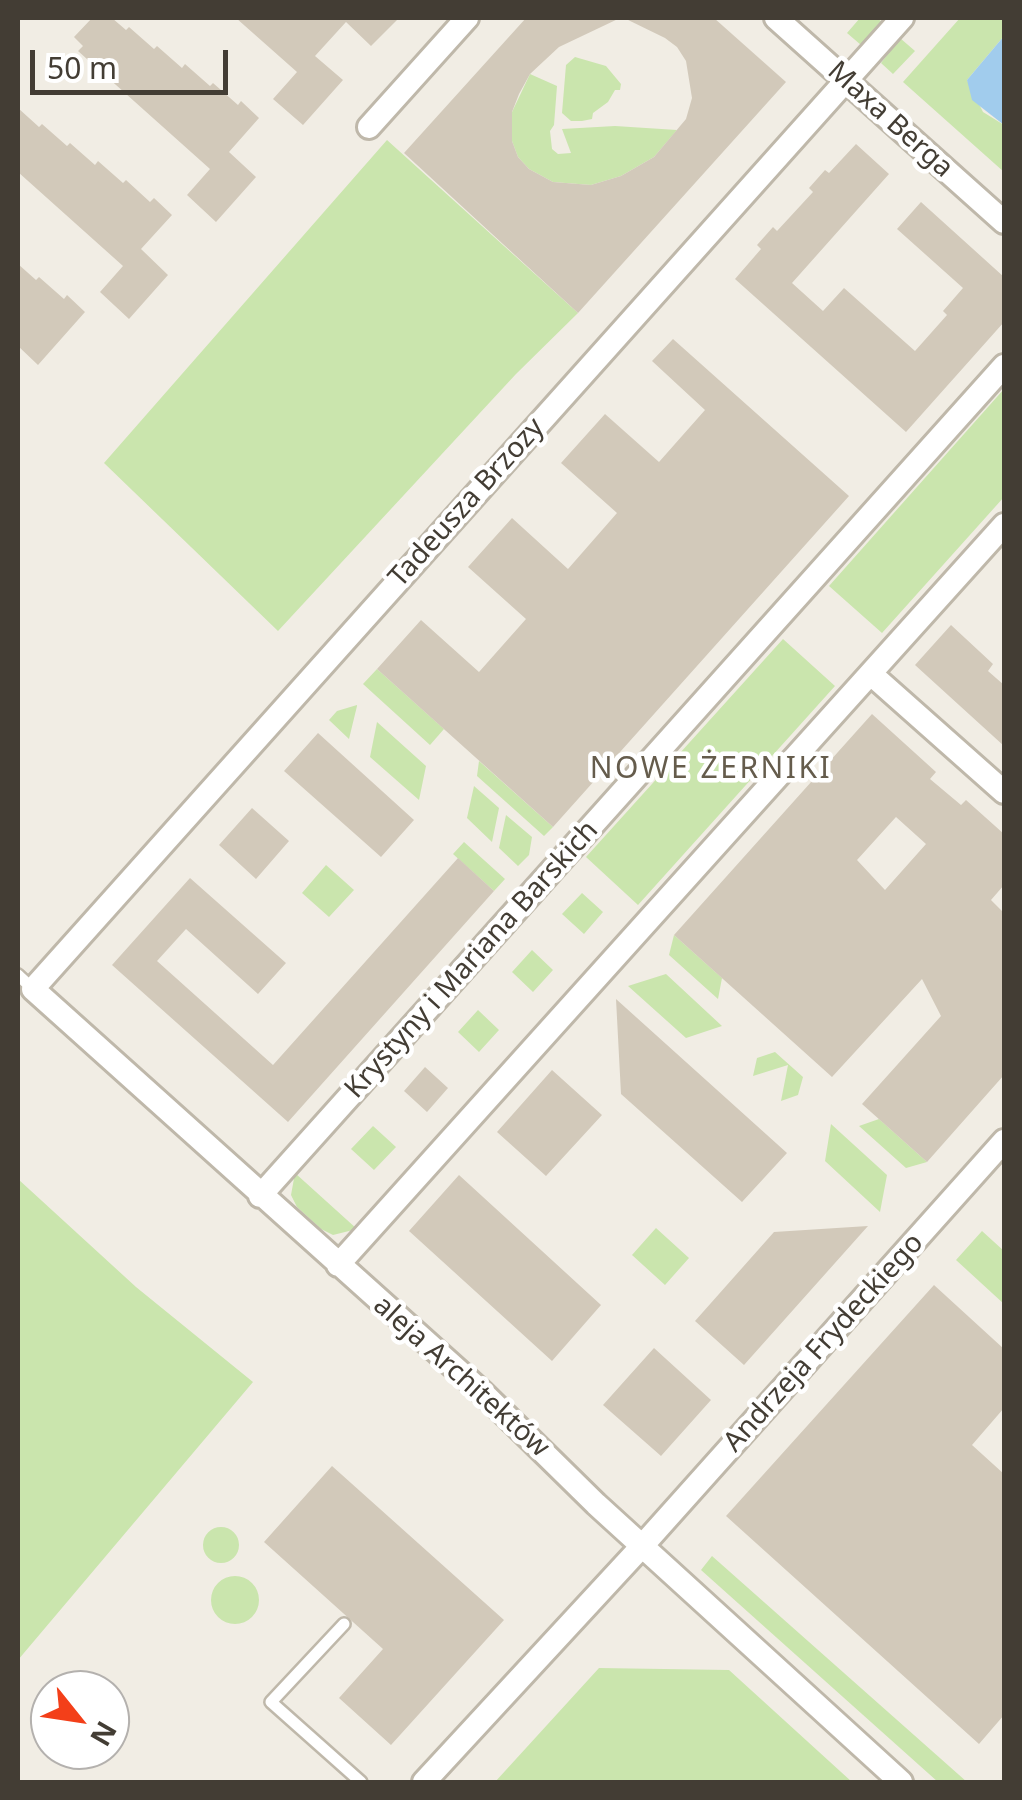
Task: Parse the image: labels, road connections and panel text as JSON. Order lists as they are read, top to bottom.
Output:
{
  "streets": {
    "street": [
      "Maxa Berga",
      "Tadeusza Brzozy",
      "Krystyny i Mariana Barskich",
      "Andrzeja Frydeckiego",
      "aleja Architektów"
    ]
  },
  "crossings": [
    ["Maxa Berga", "Tadeusza Brzozy"],
    ["Tadeusza Brzozy", "aleja Architektów"],
    ["Krystyny i Mariana Barskich", "aleja Architektów"],
    ["Andrzeja Frydeckiego", "aleja Architektów"]
  ],
  "districts": ["NOWE ŻERNIKI"],
  "scale_bar": "50 m",
  "north": "bottom right"
}
